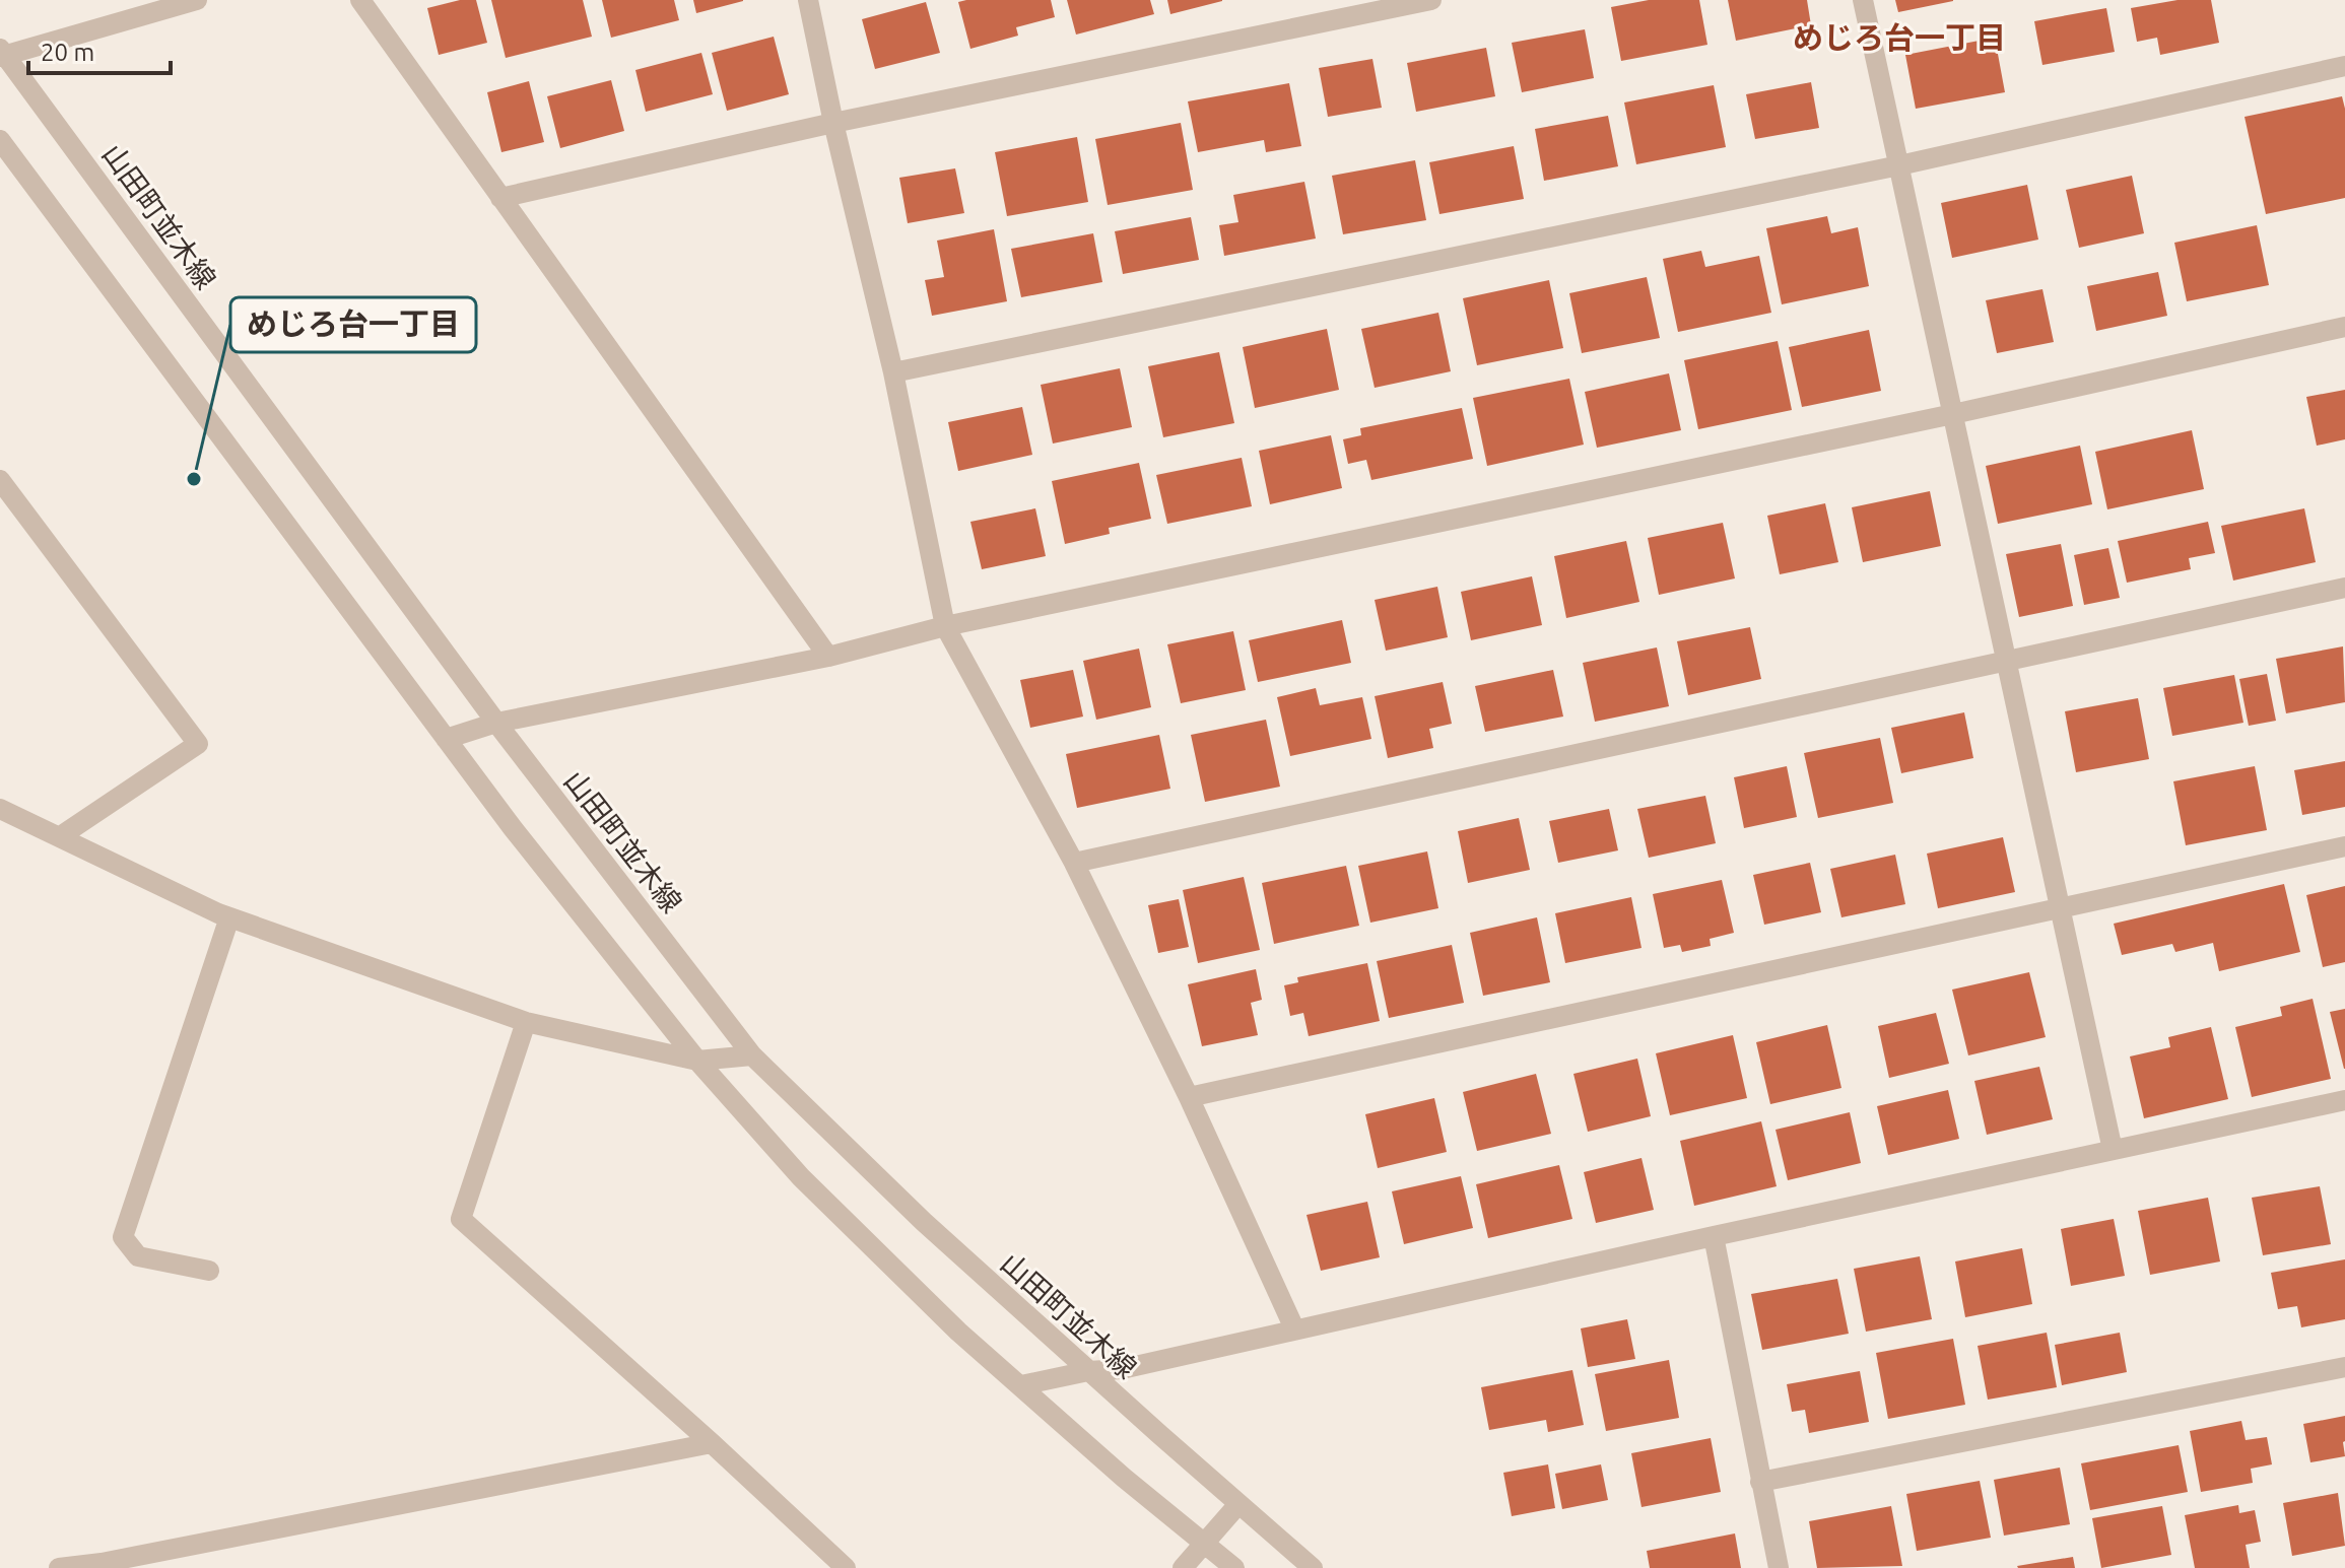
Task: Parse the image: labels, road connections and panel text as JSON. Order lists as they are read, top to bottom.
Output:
{
  "streets": {
    "street": ["山田町並木線"]
  },
  "districts": ["めじろ台一丁目"],
  "places": ["めじろ台一丁目"],
  "scale_bar": "20 m"
}
